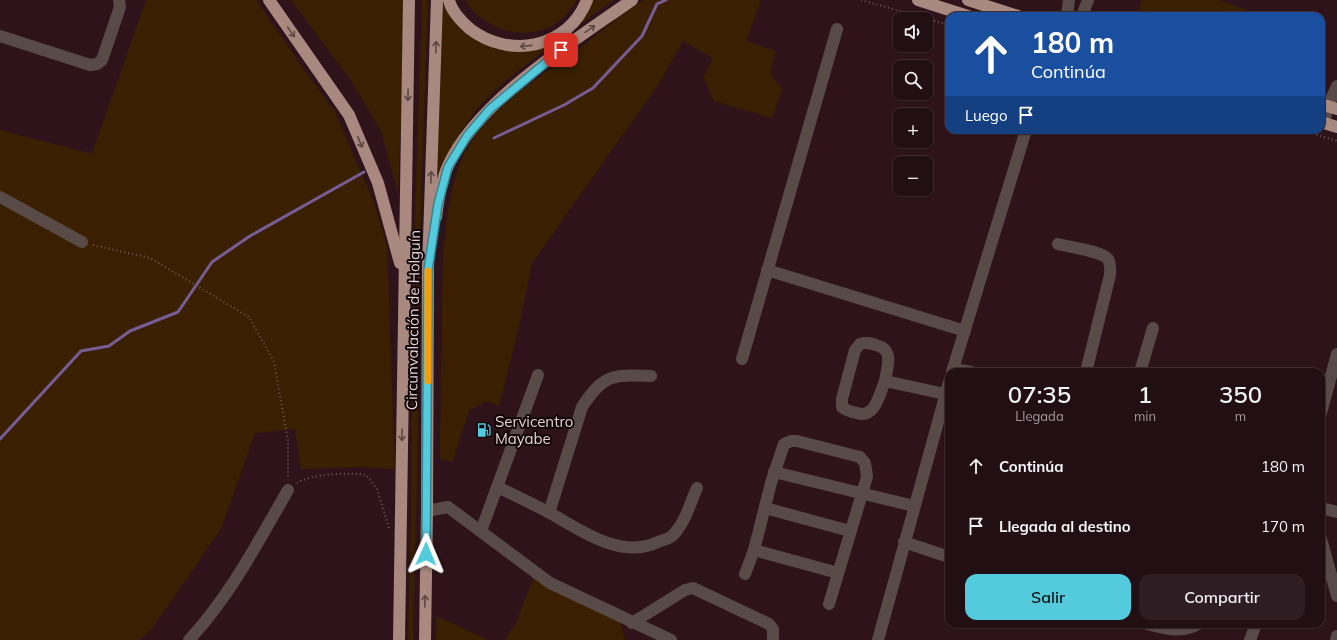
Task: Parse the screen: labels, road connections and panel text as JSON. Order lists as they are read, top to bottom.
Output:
{
  "streets": {
    "highway": ["Circunvalación de Holguín"]
  },
  "places": {
    "fuel station": ["Servicentro Mayabe"]
  },
  "page": {
    "map_buttons": ["+", "−"],
    "turn": ["180 m", "Continúa"],
    "then": "Luego",
    "eta": [
      "07:35",
      "Llegada",
      "1",
      "min",
      "350",
      "m"
    ],
    "list": [
      {
        "name": "Continúa",
        "value": "180 m"
      },
      {
        "name": "Llegada al destino",
        "value": "170 m"
      }
    ],
    "buttons": ["Salir", "Compartir"]
  }
}
